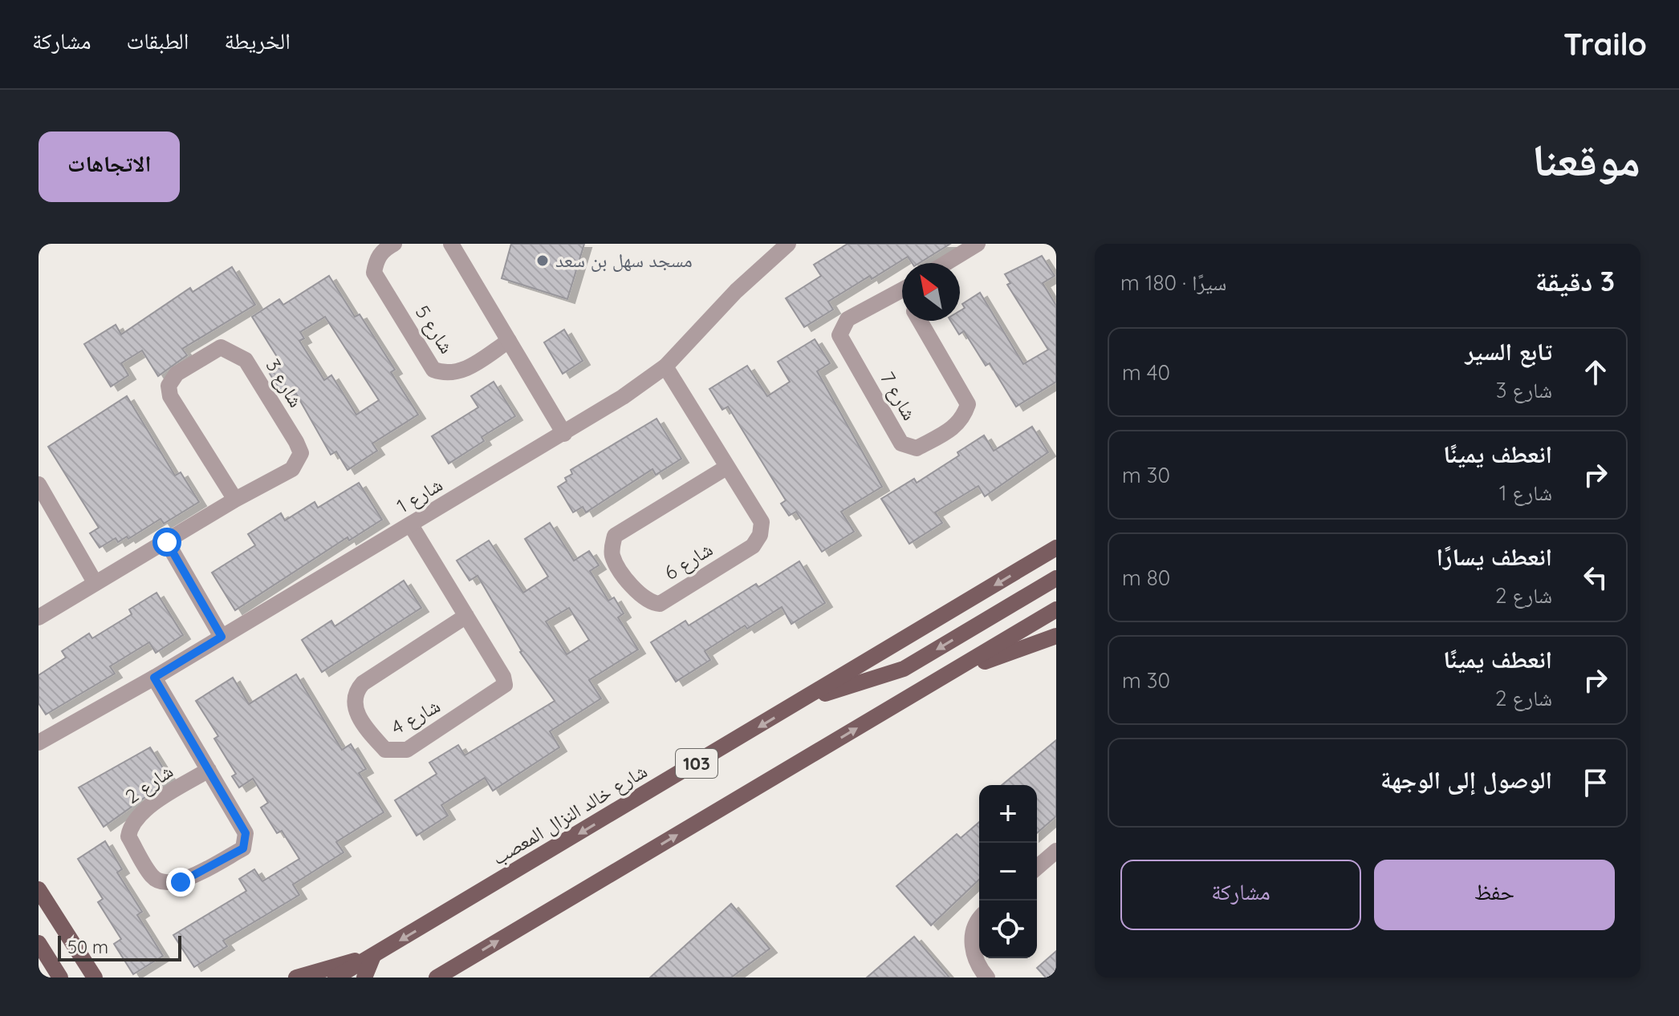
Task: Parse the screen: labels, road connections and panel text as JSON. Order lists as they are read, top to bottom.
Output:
{
  "streets": {
    "main road": ["103", "شارع خالد النزال المعصب"],
    "street": [
      "شارع 5",
      "شارع 3",
      "شارع 7",
      "شارع 1",
      "شارع 6",
      "شارع 4",
      "شارع 2"
    ]
  },
  "crossings": [
    ["شارع 1", "شارع 6"],
    ["شارع 1", "شارع 4"],
    ["شارع 1", "شارع 2"]
  ],
  "places": ["مسجد سهل بن سعد"],
  "scale_bar": "50 m",
  "north": "top left",
  "page": {
    "header": "Trailo",
    "nav": ["الخريطة", "الطبقات", "مشاركة"],
    "title": "موقعنا",
    "buttons": [
      "الاتجاهات",
      ["حفظ", "مشاركة"]
    ],
    "heading": ["3 دقيقة", "سيرًا · 180 m"],
    "list": [
      ["تابع السير", "شارع 3", "40 m"],
      ["انعطف يمينًا", "شارع 1", "30 m"],
      ["انعطف يسارًا", "شارع 2", "80 m"],
      ["انعطف يمينًا", "شارع 2", "30 m"],
      "الوصول إلى الوجهة"
    ],
    "map_buttons": ["+", "−"],
    "scale": "50 m"
  }
}
